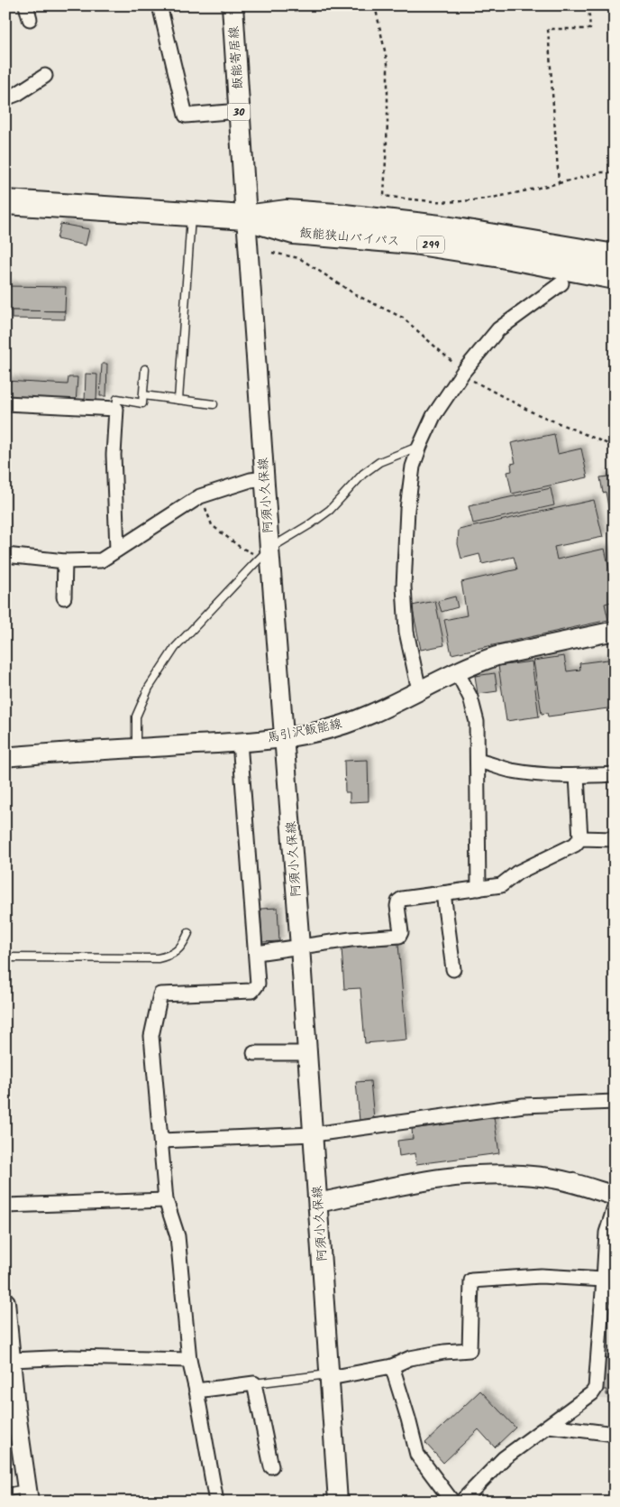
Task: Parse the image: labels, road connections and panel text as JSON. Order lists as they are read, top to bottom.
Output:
{
  "streets": {
    "highway": ["飯能狭山バイパス", "299"],
    "main road": ["飯能寄居線", "30"],
    "street": ["阿須小久保線", "馬引沢飯能線"]
  },
  "crossings": [
    ["飯能寄居線", "飯能狭山バイパス"],
    ["飯能寄居線", "阿須小久保線"],
    ["飯能狭山バイパス", "阿須小久保線"],
    ["阿須小久保線", "馬引沢飯能線"]
  ]
}
